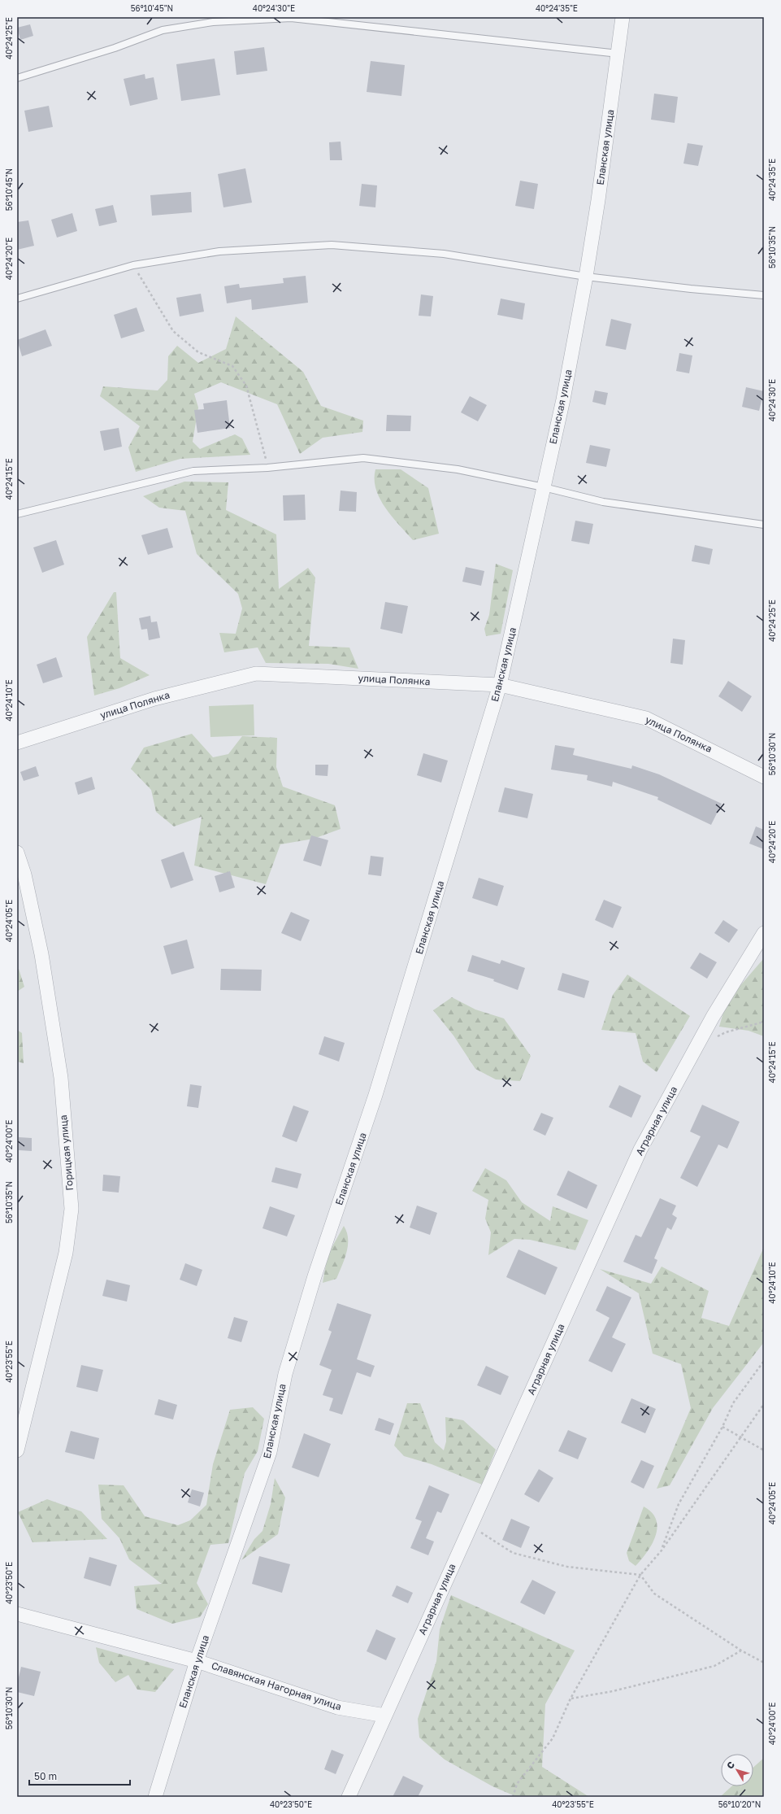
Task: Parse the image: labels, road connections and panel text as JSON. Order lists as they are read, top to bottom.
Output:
{
  "streets": {
    "street": [
      "Еланская улица",
      "улица Полянка",
      "Аграрная улица",
      "Горицкая улица",
      "Славянская Нагорная улица"
    ]
  },
  "crossings": [
    ["Еланская улица", "улица Полянка"],
    ["Еланская улица", "Славянская Нагорная улица"],
    ["Аграрная улица", "Славянская Нагорная улица"]
  ],
  "scale_bar": "50 m",
  "north": "top left",
  "coordinates": [
    "56°10'45\"N",
    "40°24'30\"E",
    "40°24'35\"E",
    "40°24'25\"E",
    "56°10'35\"N",
    "40°24'20\"E",
    "40°24'15\"E",
    "40°24'10\"E",
    "56°10'30\"N",
    "40°24'05\"E",
    "40°24'00\"E",
    "40°23'55\"E",
    "40°23'50\"E",
    "56°10'20\"N"
  ]
}
